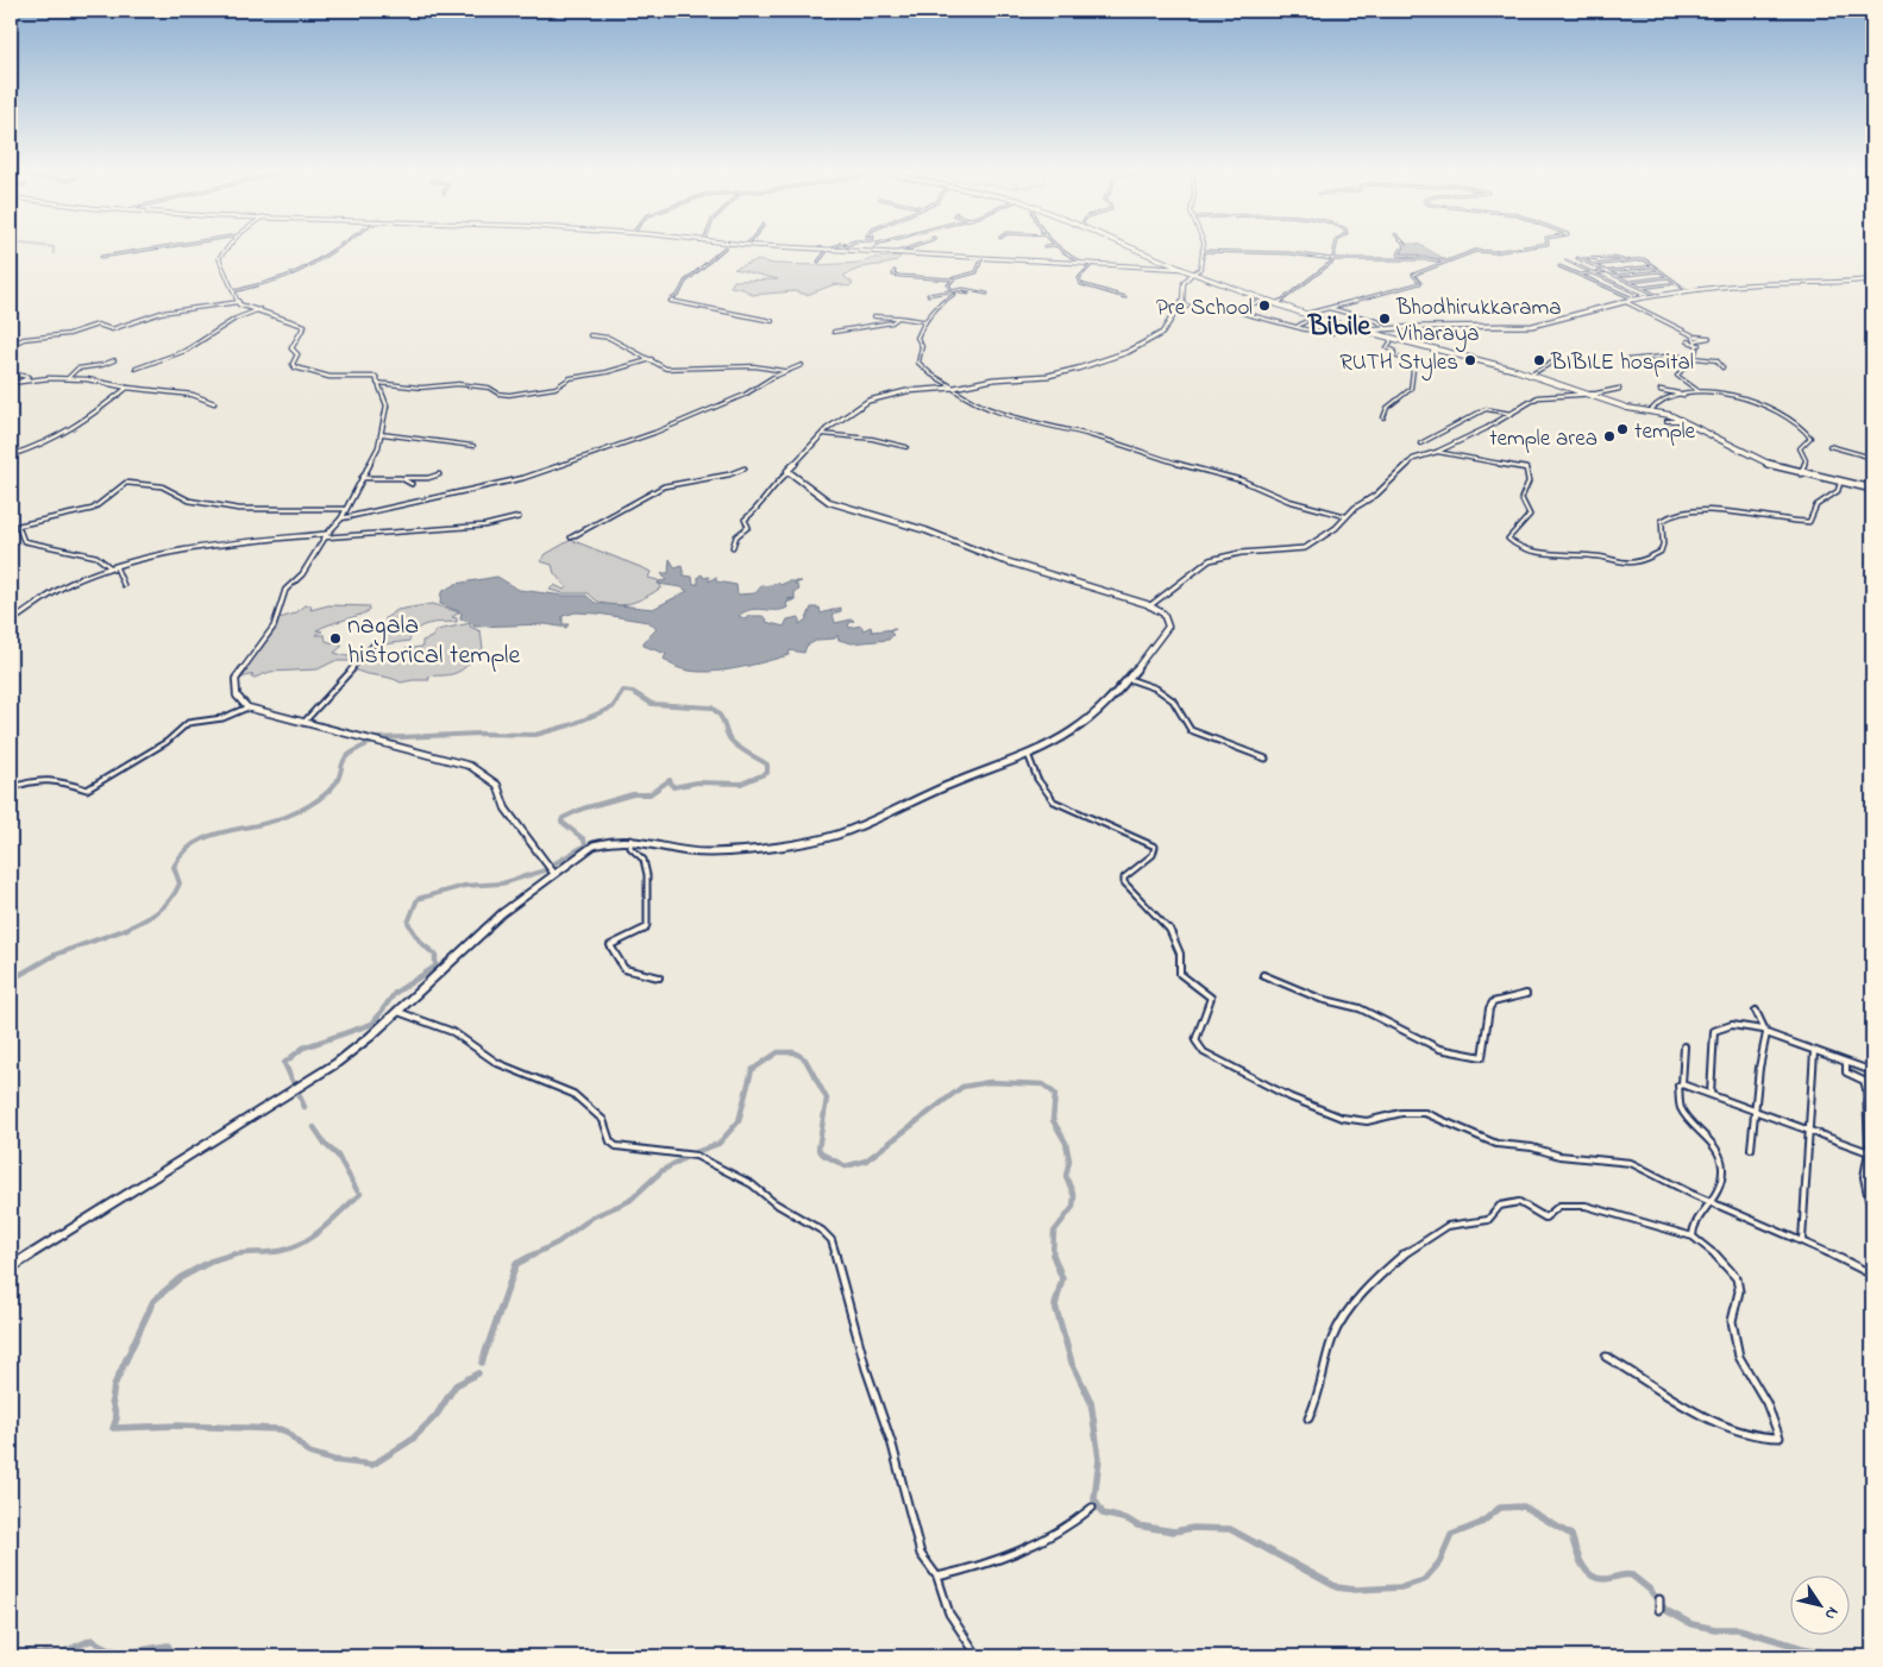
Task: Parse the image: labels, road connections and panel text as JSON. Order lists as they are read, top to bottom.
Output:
{
  "districts": ["Bibile"],
  "places": [
    "Pre School",
    "Bhodhirukkarama Viharaya",
    "RUTH Styles",
    "BIBILE hospital",
    "temple",
    "temple area",
    "nagala historical temple"
  ],
  "north": "bottom right"
}
